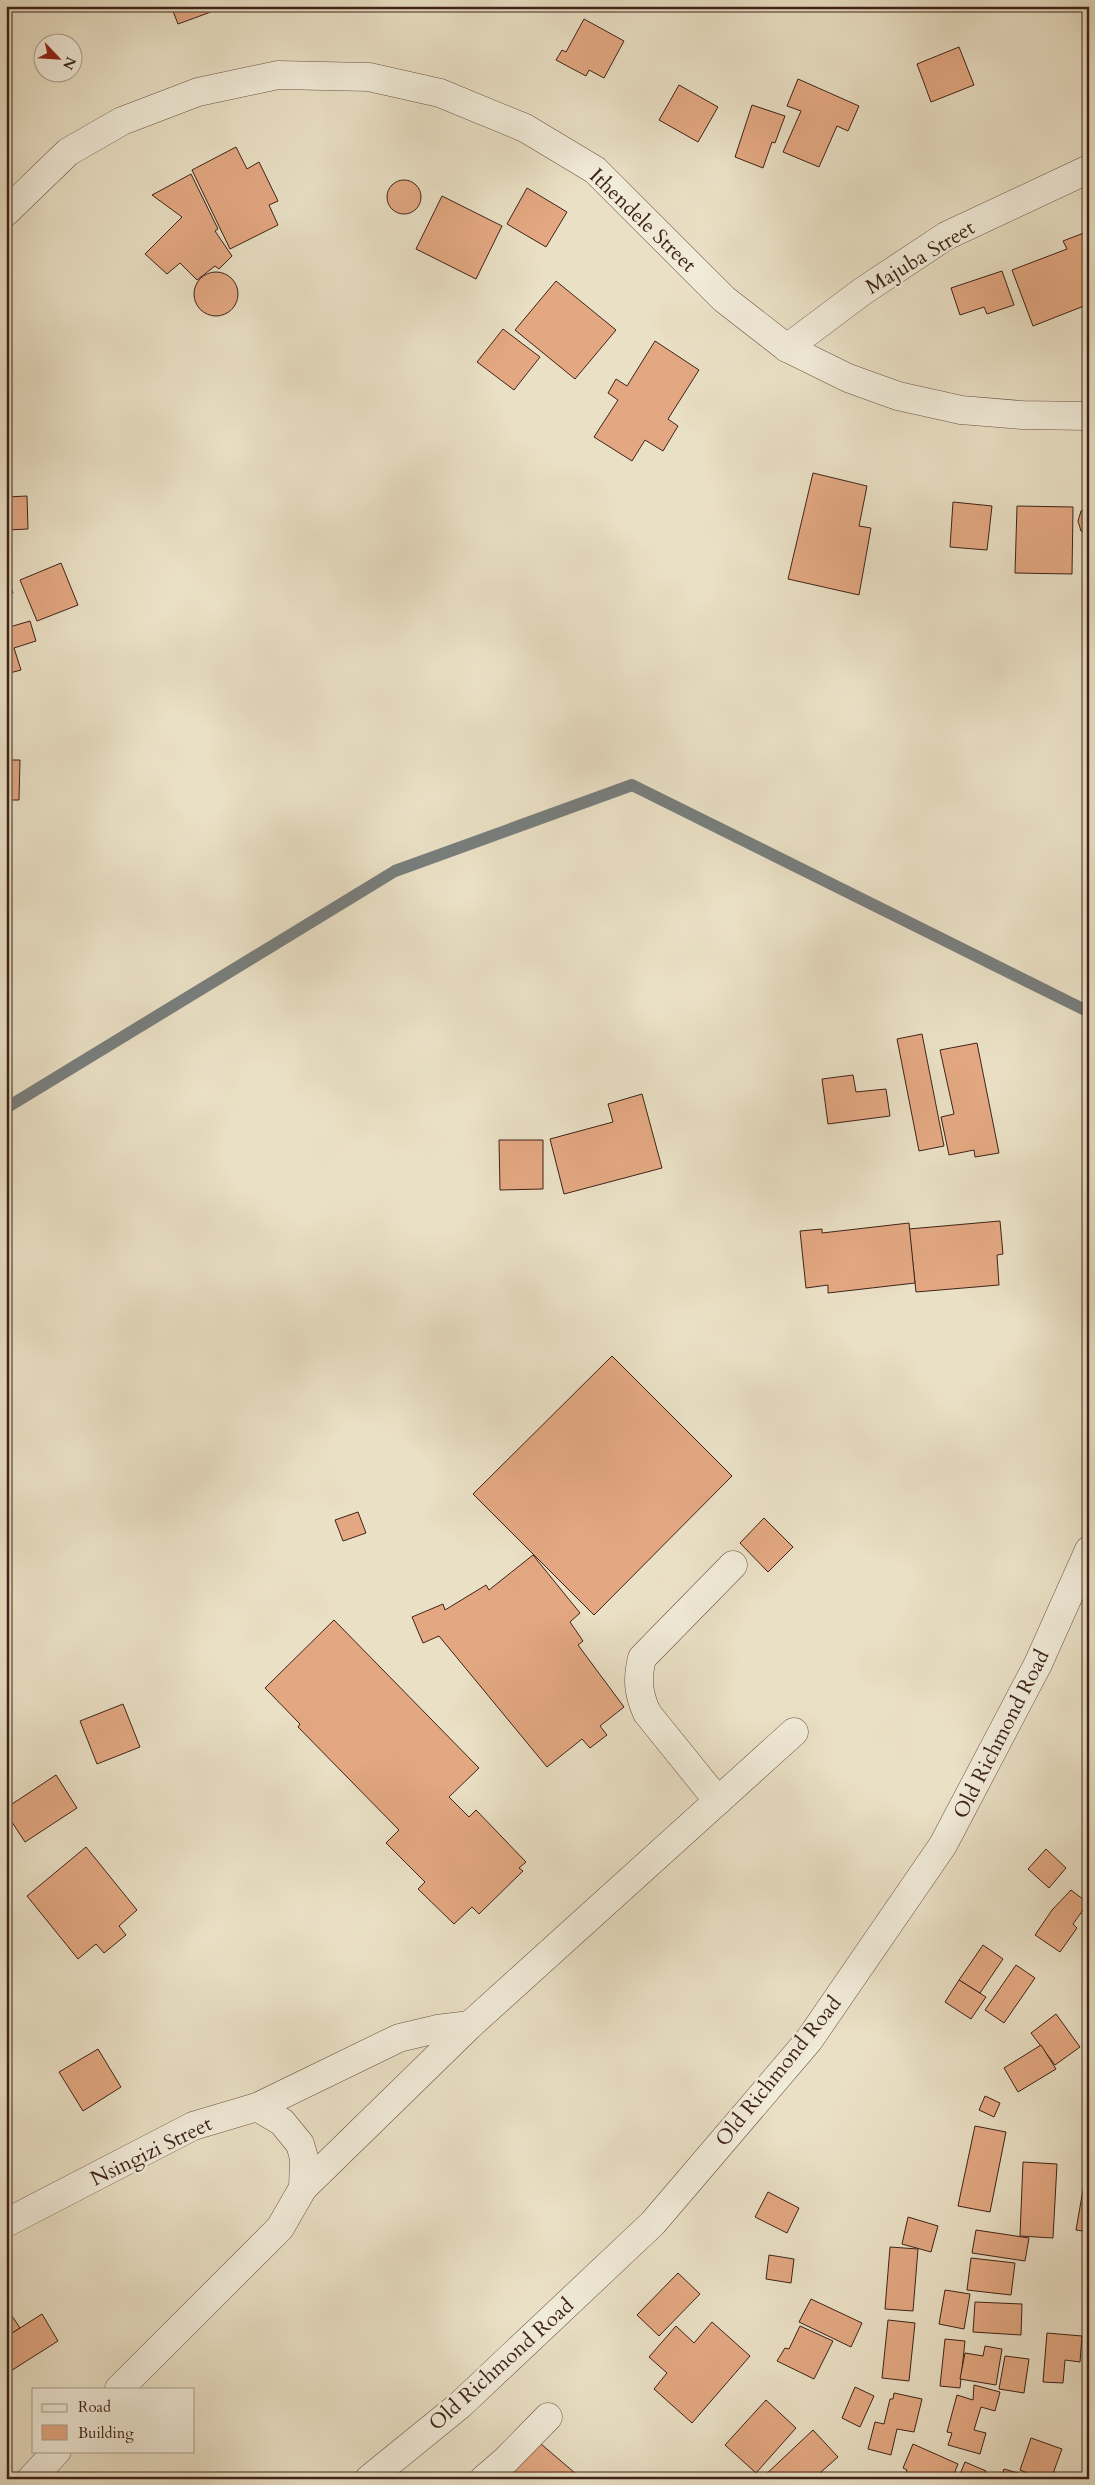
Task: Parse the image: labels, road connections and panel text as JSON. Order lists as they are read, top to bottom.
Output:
{
  "streets": {
    "street": [
      "Ithendele Street",
      "Majuba Street",
      "Old Richmond Road",
      "Nsingizi Street"
    ]
  },
  "crossings": [
    ["Ithendele Street", "Majuba Street"]
  ],
  "legend": ["Road", "Building"],
  "north": "bottom right"
}
